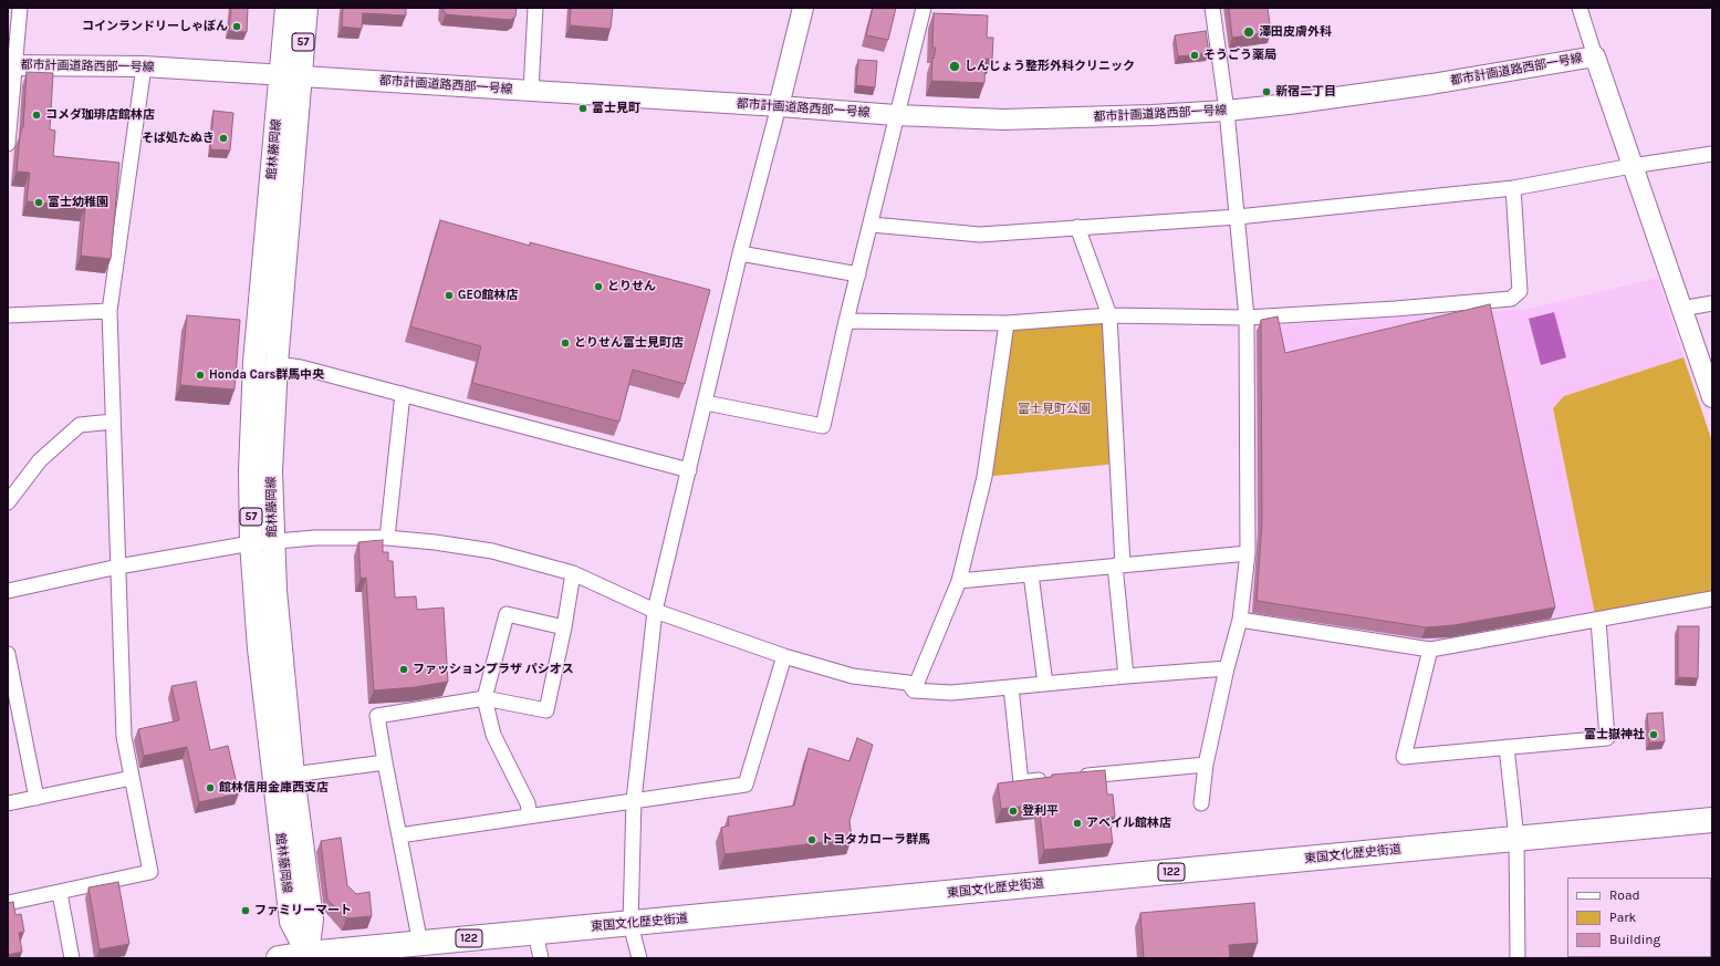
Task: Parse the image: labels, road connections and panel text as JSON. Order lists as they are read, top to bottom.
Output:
{
  "streets": {
    "highway": ["東国文化歴史街道", "122"],
    "main road": ["57", "館林藤岡線"],
    "street": ["都市計画道路西部一号線"]
  },
  "crossings": [
    ["都市計画道路西部一号線", "館林藤岡線"],
    ["館林藤岡線", "東国文化歴史街道"]
  ],
  "parks": ["富士見町公園"],
  "places": [
    "コインランドリーしゃぼん",
    "澤田皮膚外科",
    "そうごう薬局",
    "しんじょう整形外科クリニック",
    "新宿二丁目",
    "富士見町",
    "コメダ珈琲店館林店",
    "そば処たぬき",
    "富士幼稚園",
    "とりせん",
    "GEO館林店",
    "とりせん富士見町店",
    "Honda Cars群馬中央",
    "ファッションプラザ パシオス",
    "富士嶽神社",
    "館林信用金庫西支店",
    "登利平",
    "アベイル館林店",
    "トヨタカローラ群馬",
    "ファミリーマート"
  ],
  "legend": ["Road", "Park", "Building"]
}
